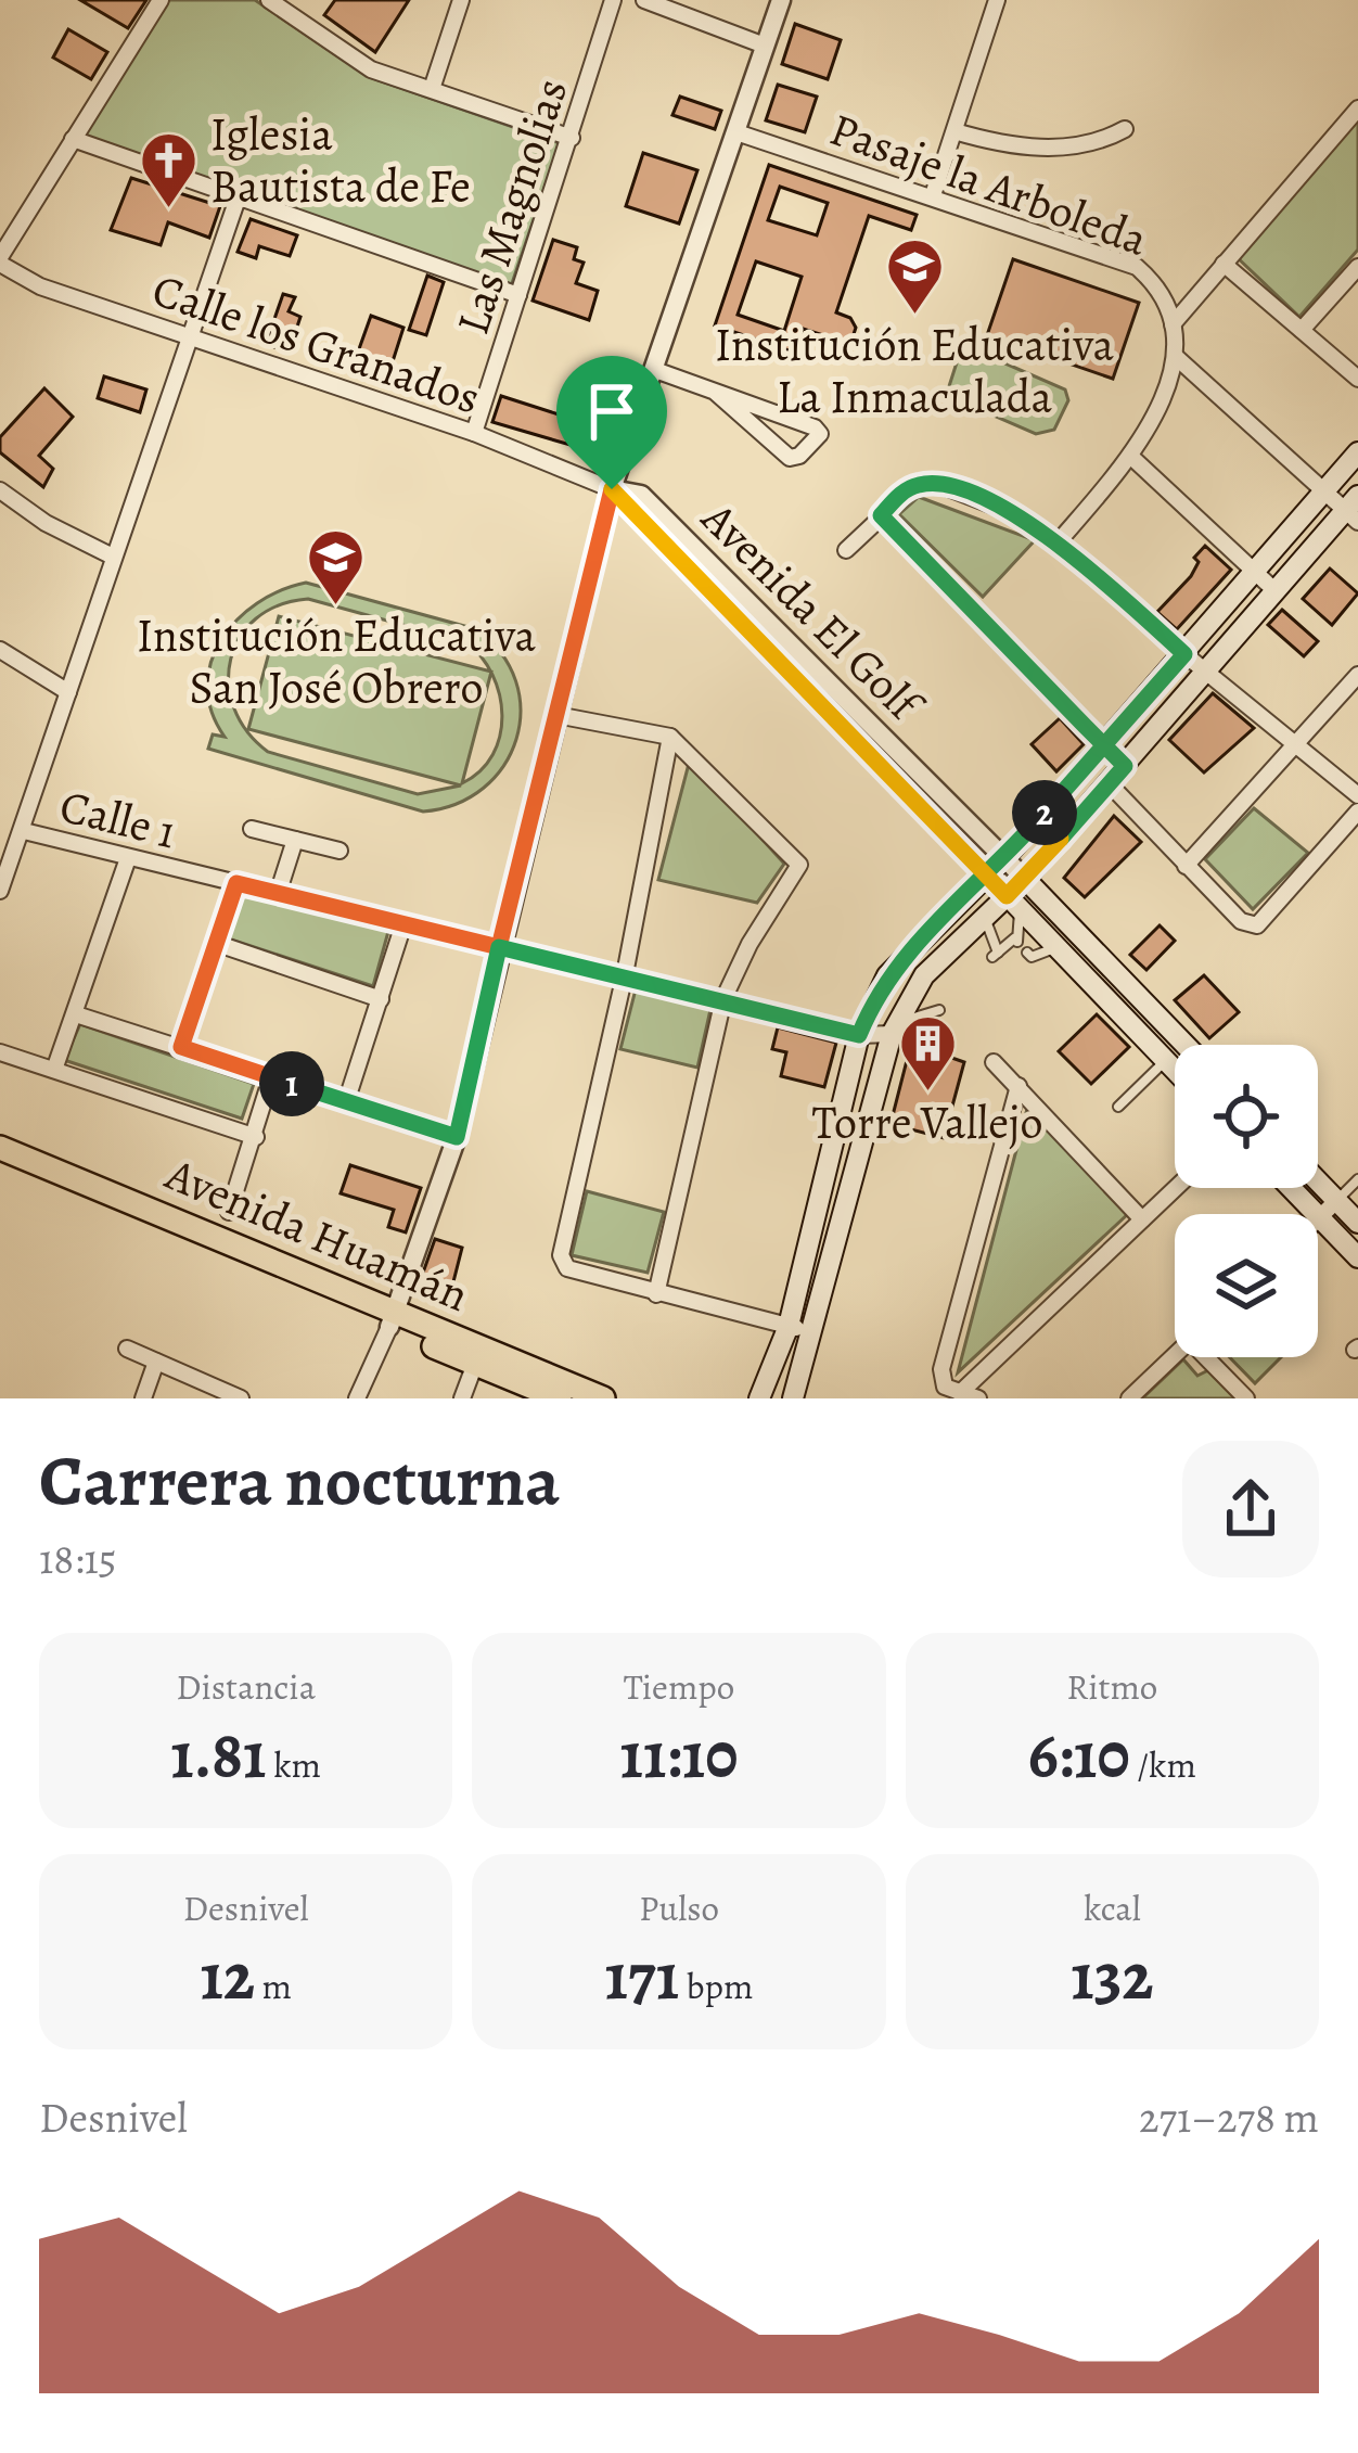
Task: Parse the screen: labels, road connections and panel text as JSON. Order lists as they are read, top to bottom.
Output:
{
  "streets": {
    "main road": ["Avenida El Golf", "Avenida Huamán"],
    "street": [
      "Pasaje la Arboleda",
      "Las Magnolias",
      "Calle los Granados",
      "Calle 1"
    ]
  },
  "crossings": [
    ["Las Magnolias", "Calle los Granados"],
    ["Calle los Granados", "Avenida El Golf"]
  ],
  "places": {
    "church": ["Iglesia Bautista de Fe"],
    "school or university": ["Institución Educativa La Inmaculada", "Institución Educativa San José Obrero"],
    "building": ["Torre Vallejo"]
  },
  "page": {
    "pins": ["2", "1"],
    "heading": ["Carrera nocturna", "18:15"],
    "stats": [
      ["Distancia", "1.81 km"],
      ["Tiempo", "11:10"],
      ["Ritmo", "6:10 /km"],
      ["Desnivel", "12 m"],
      ["Pulso", "171 bpm"],
      ["kcal", "132"]
    ],
    "chart": ["Desnivel", "271–278 m"]
  }
}
